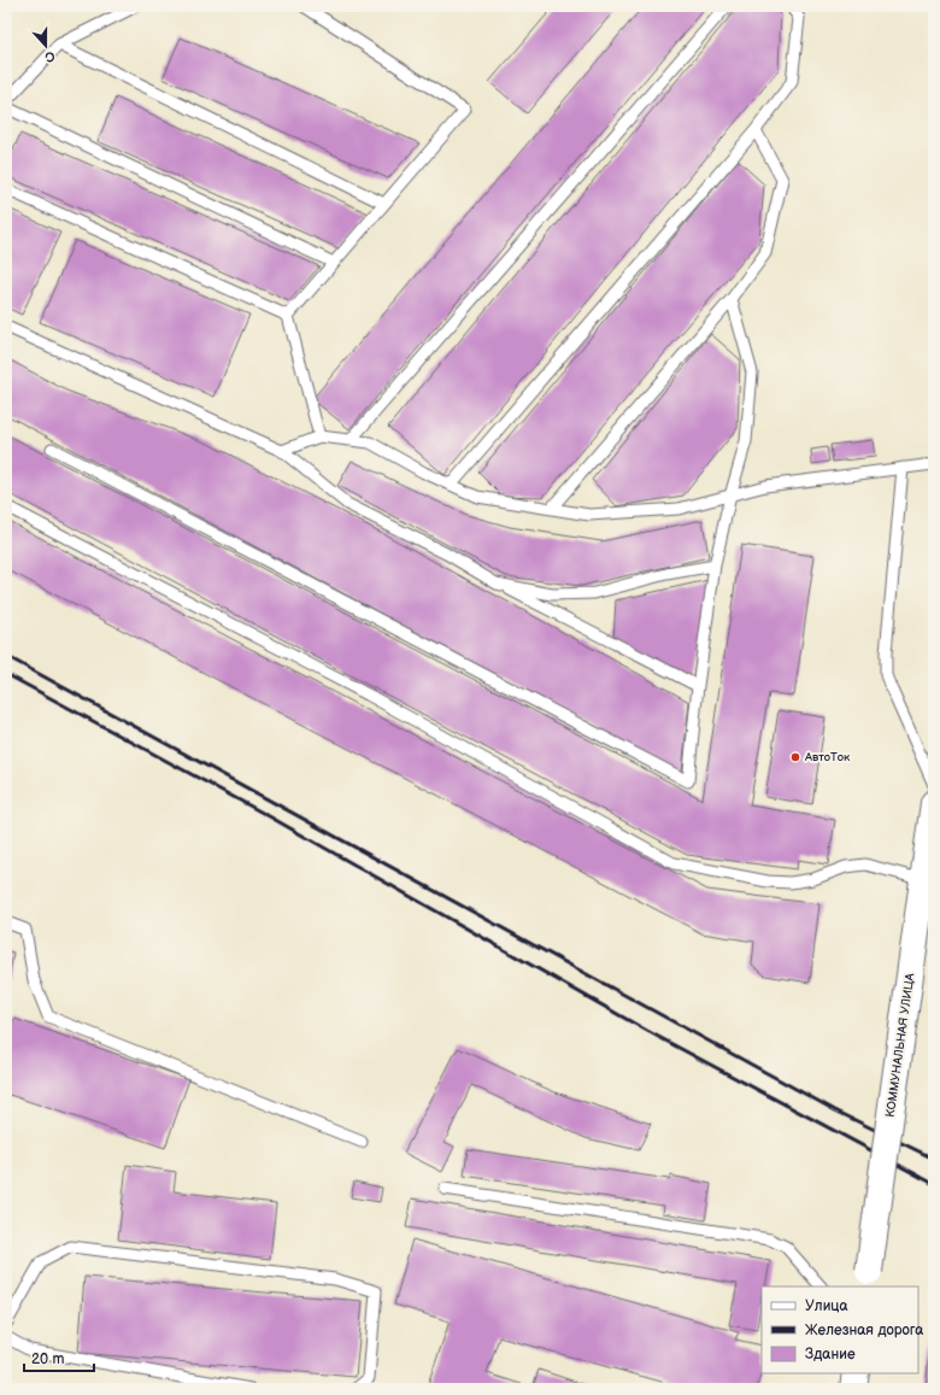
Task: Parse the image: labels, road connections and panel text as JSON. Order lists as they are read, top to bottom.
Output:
{
  "streets": {
    "street": ["КОММУНАЛЬНАЯ УЛИЦА"]
  },
  "places": ["АвтоТок"],
  "legend": ["Улица", "Железная дорога", "Здание"],
  "scale_bar": "20 m",
  "north": "bottom"
}
